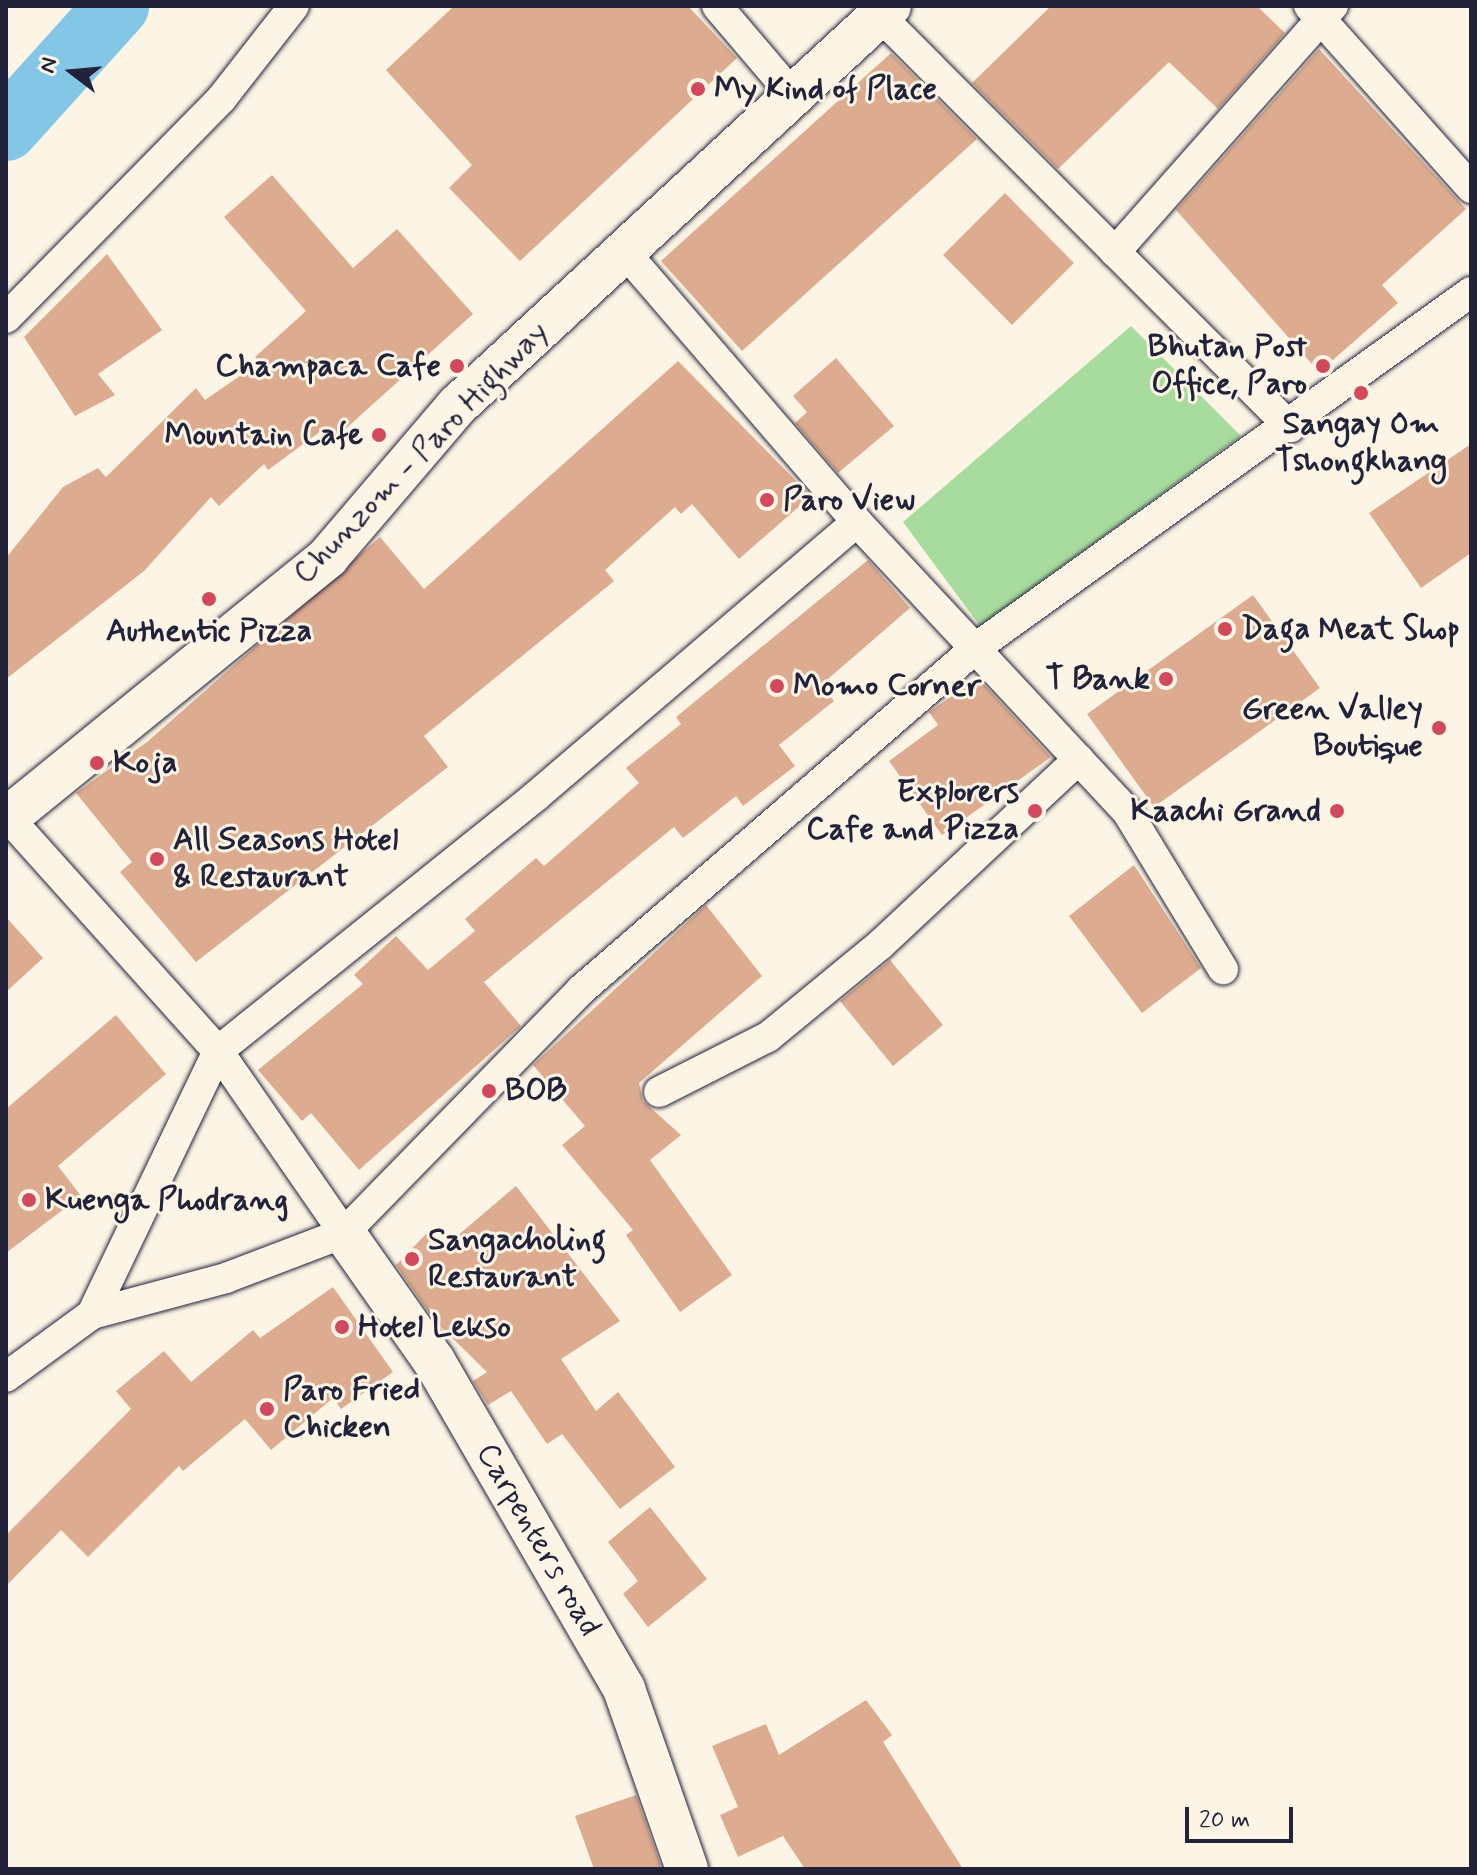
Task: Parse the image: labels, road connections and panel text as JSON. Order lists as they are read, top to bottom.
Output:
{
  "streets": {
    "street": ["Chunzom - Paro Highway", "Carpenters road"]
  },
  "places": [
    "My Kind of Place",
    "Champaca Cafe",
    "Bhutan Post Office, Paro",
    "Sangay Om Tshongkhang",
    "Mountain Cafe",
    "Paro View",
    "Authentic Pizza",
    "Daga Meat Shop",
    "T Bank",
    "Momo Corner",
    "Green Valley Boutique",
    "Koja",
    "Explorers Cafe and Pizza",
    "Kaachi Grand",
    "All Seasons Hotel & Restaurant",
    "BOB",
    "Kuenga Phodrang",
    "Sangacholing Restaurant",
    "Hotel Lekso",
    "Paro Fried Chicken"
  ],
  "scale_bar": "20 m",
  "north": "left"
}
